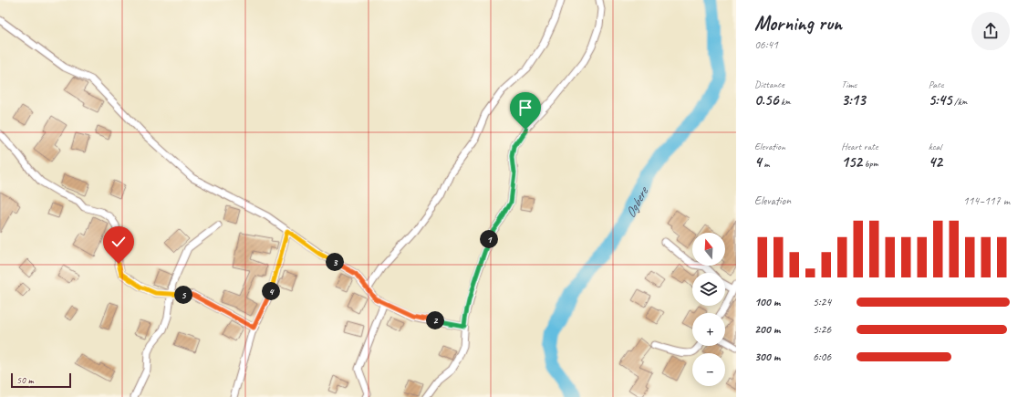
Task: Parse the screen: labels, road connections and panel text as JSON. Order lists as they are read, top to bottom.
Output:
{
  "water": ["Ogbere"],
  "scale_bar": "50 m",
  "north": "top",
  "page": {
    "heading": ["Morning run", "06:41"],
    "stats": [
      ["Distance", "0.56 km"],
      ["Time", "3:13"],
      ["Pace", "5:45 /km"],
      ["Elevation", "4 m"],
      ["Heart rate", "152 bpm"],
      ["kcal", "42"]
    ],
    "chart": ["Elevation", "114–117 m"],
    "pins": [
      "1",
      "3",
      "4",
      "5",
      "2"
    ],
    "map_buttons": ["+", "−"],
    "list": [
      {
        "name": "100 m",
        "note": "5:24"
      },
      {
        "name": "200 m",
        "note": "5:26"
      },
      {
        "name": "300 m",
        "note": "6:06"
      }
    ],
    "scale": "50 m"
  }
}
